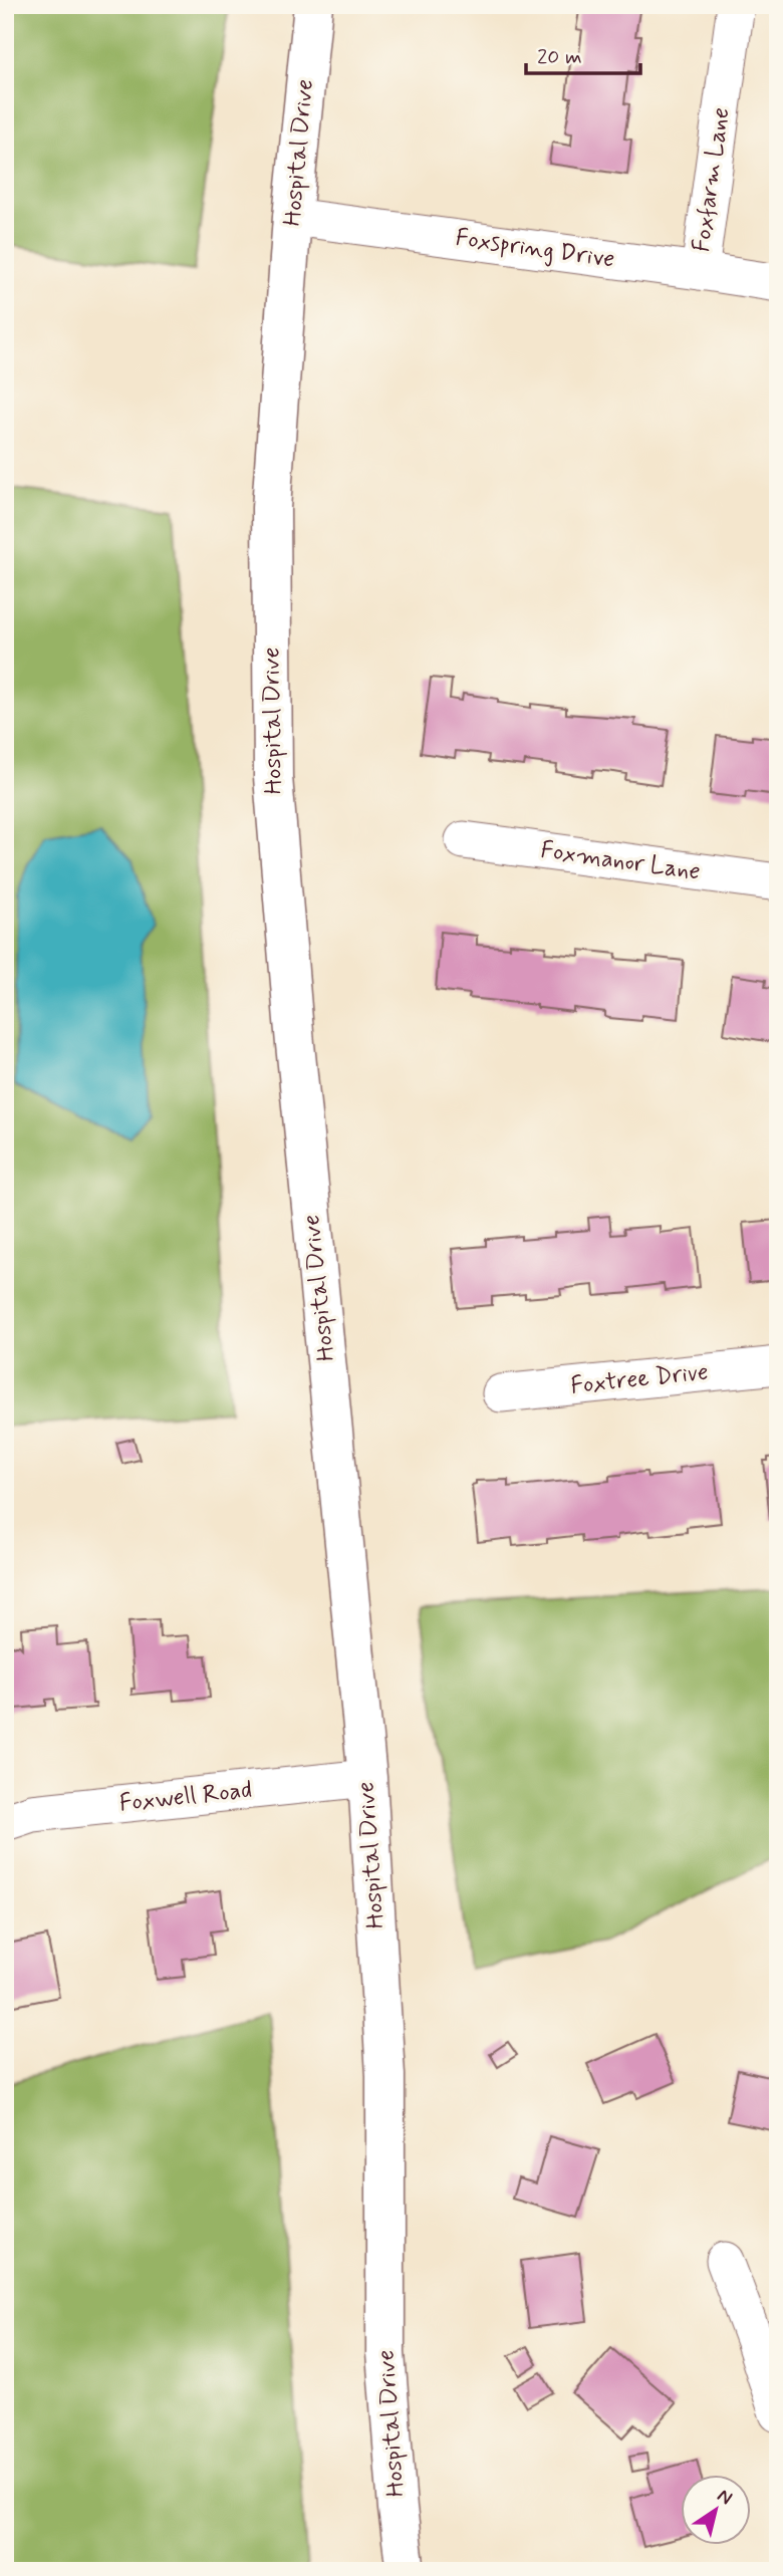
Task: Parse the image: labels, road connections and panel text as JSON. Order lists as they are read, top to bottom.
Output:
{
  "streets": {
    "street": [
      "Hospital Drive",
      "Foxfarm Lane",
      "Foxspring Drive",
      "Foxmanor Lane",
      "Foxtree Drive",
      "Foxwell Road"
    ]
  },
  "crossings": [
    ["Hospital Drive", "Foxspring Drive"],
    ["Hospital Drive", "Foxwell Road"],
    ["Foxfarm Lane", "Foxspring Drive"]
  ],
  "scale_bar": "20 m",
  "north": "top right"
}
